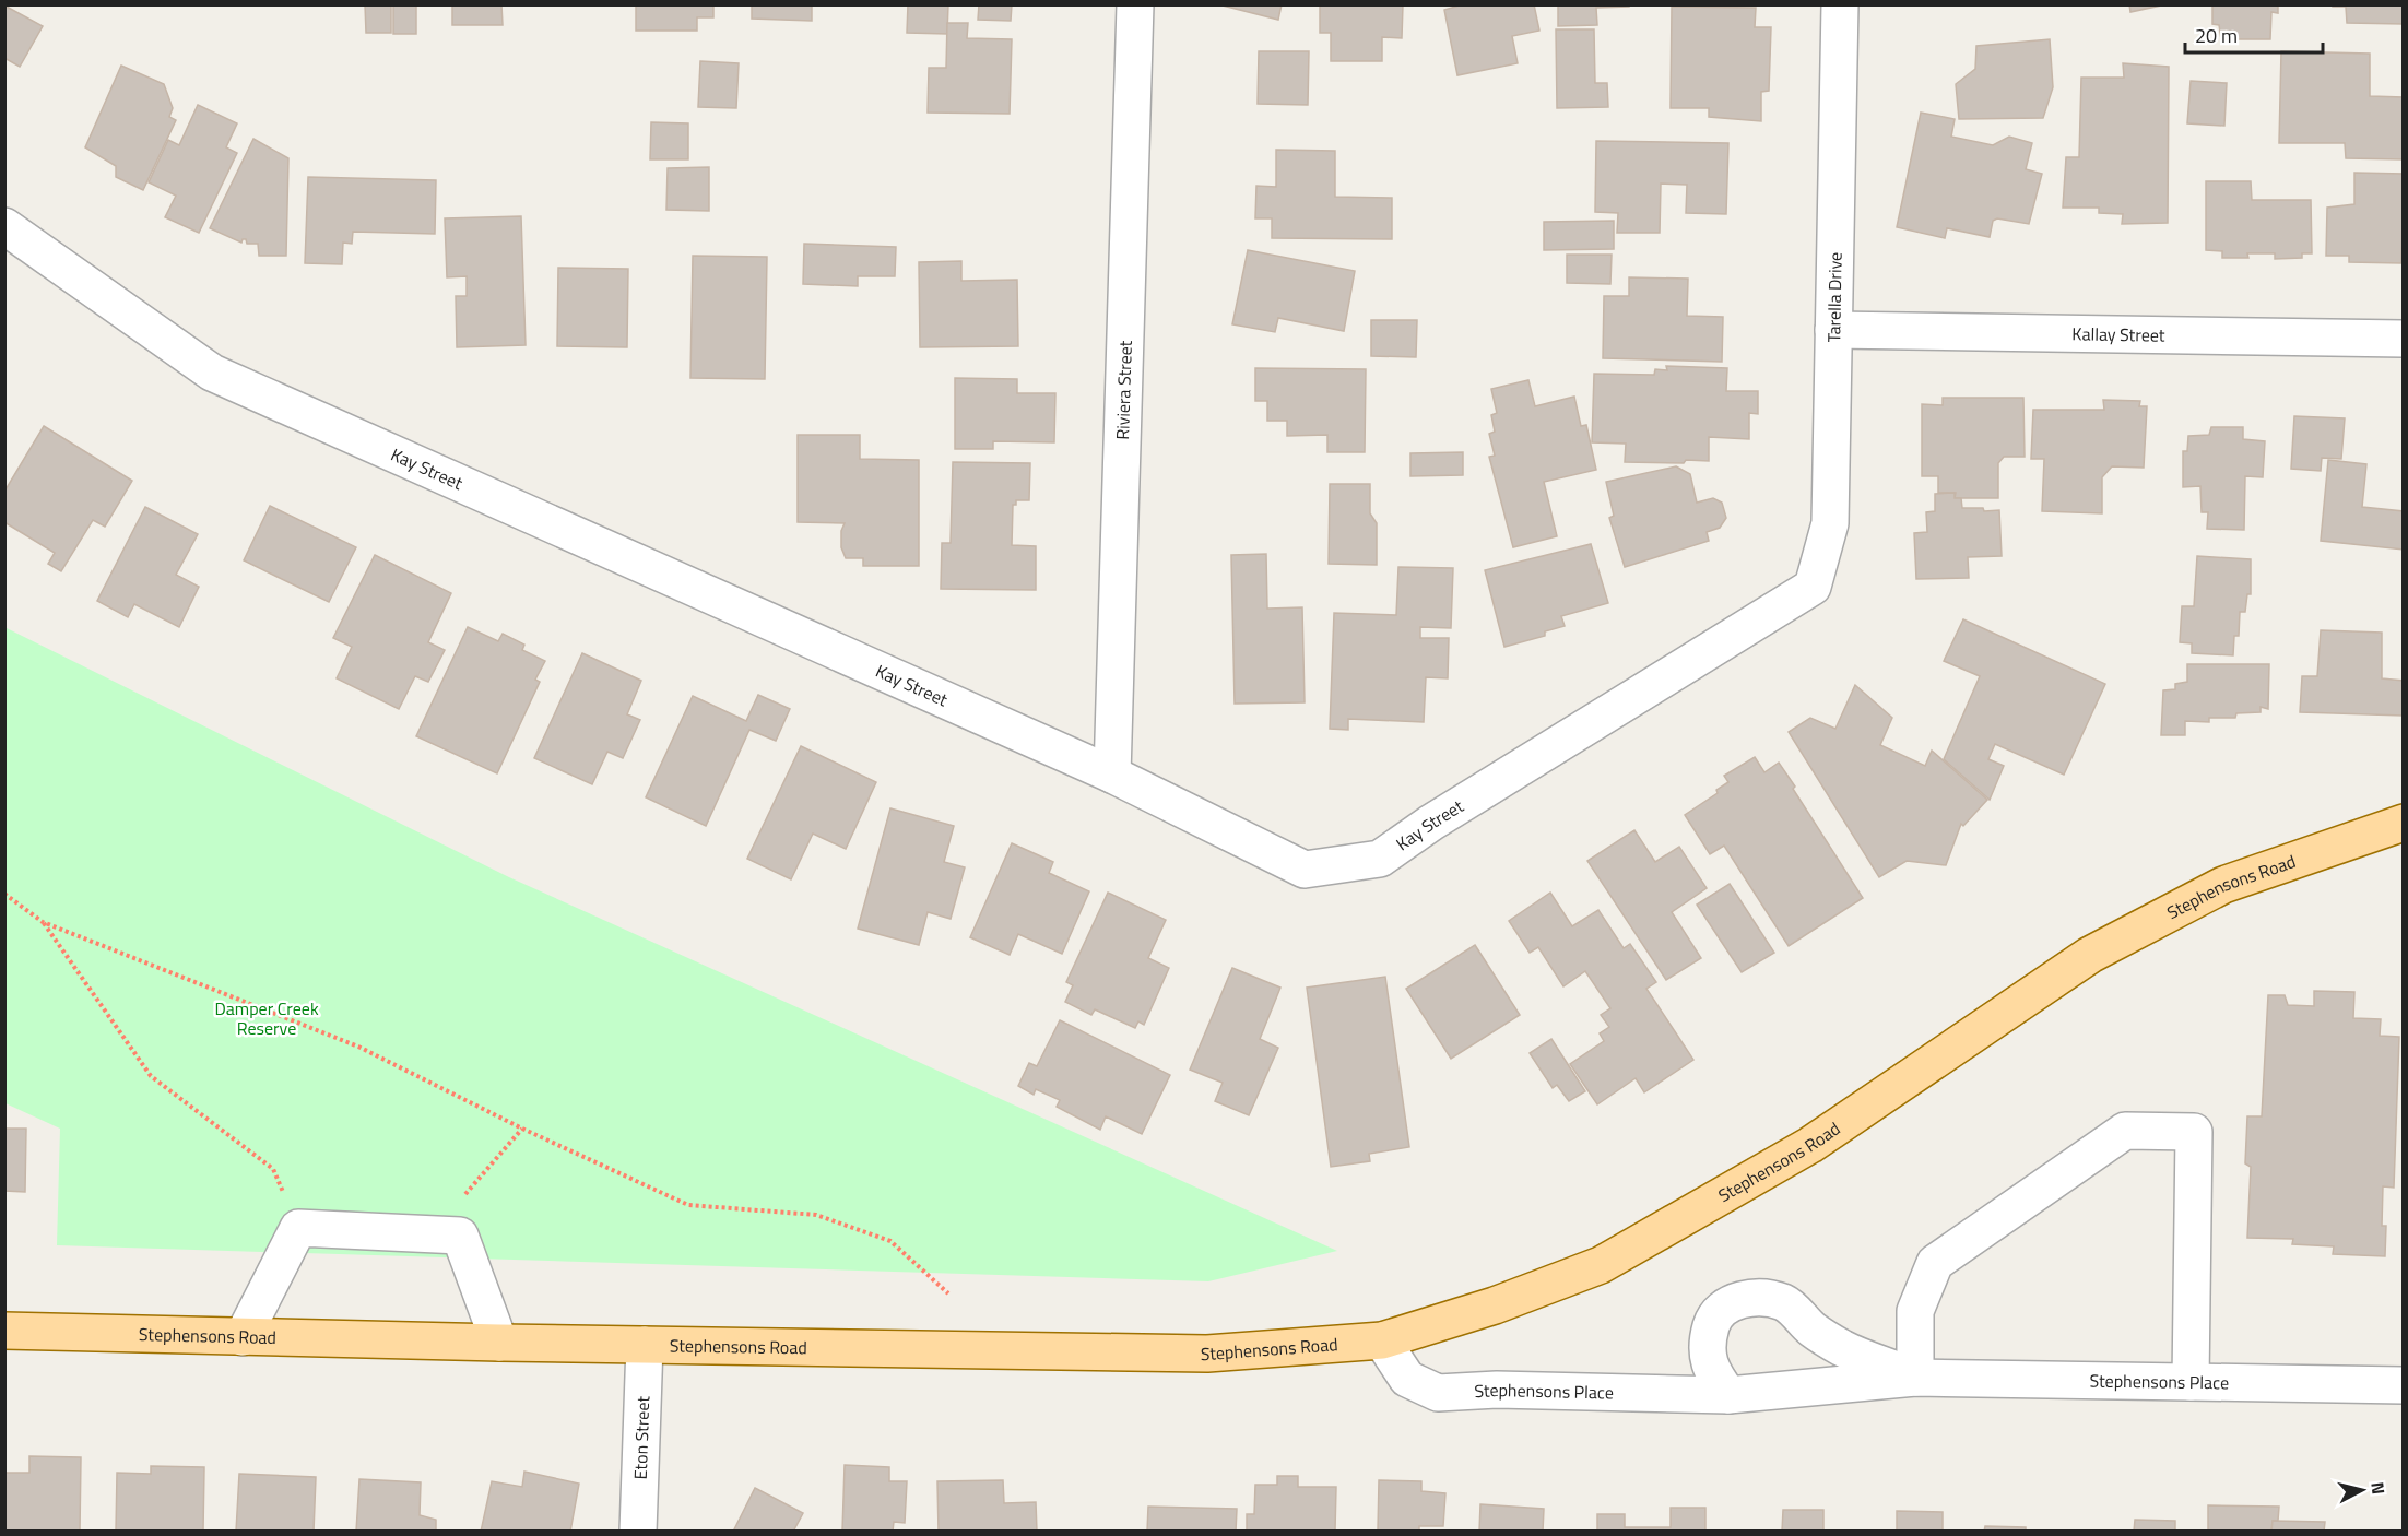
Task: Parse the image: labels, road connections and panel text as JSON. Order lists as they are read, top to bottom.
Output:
{
  "streets": {
    "main road": ["Stephensons Road"],
    "street": [
      "Tarella Drive",
      "Kallay Street",
      "Riviera Street",
      "Kay Street",
      "Stephensons Place",
      "Eton Street"
    ]
  },
  "crossings": [
    ["Tarella Drive", "Kallay Street"],
    ["Tarella Drive", "Kay Street"],
    ["Riviera Street", "Kay Street"],
    ["Stephensons Road", "Stephensons Place"],
    ["Stephensons Road", "Eton Street"]
  ],
  "parks": ["Damper Creek Reserve"],
  "scale_bar": "20 m",
  "north": "right"
}
